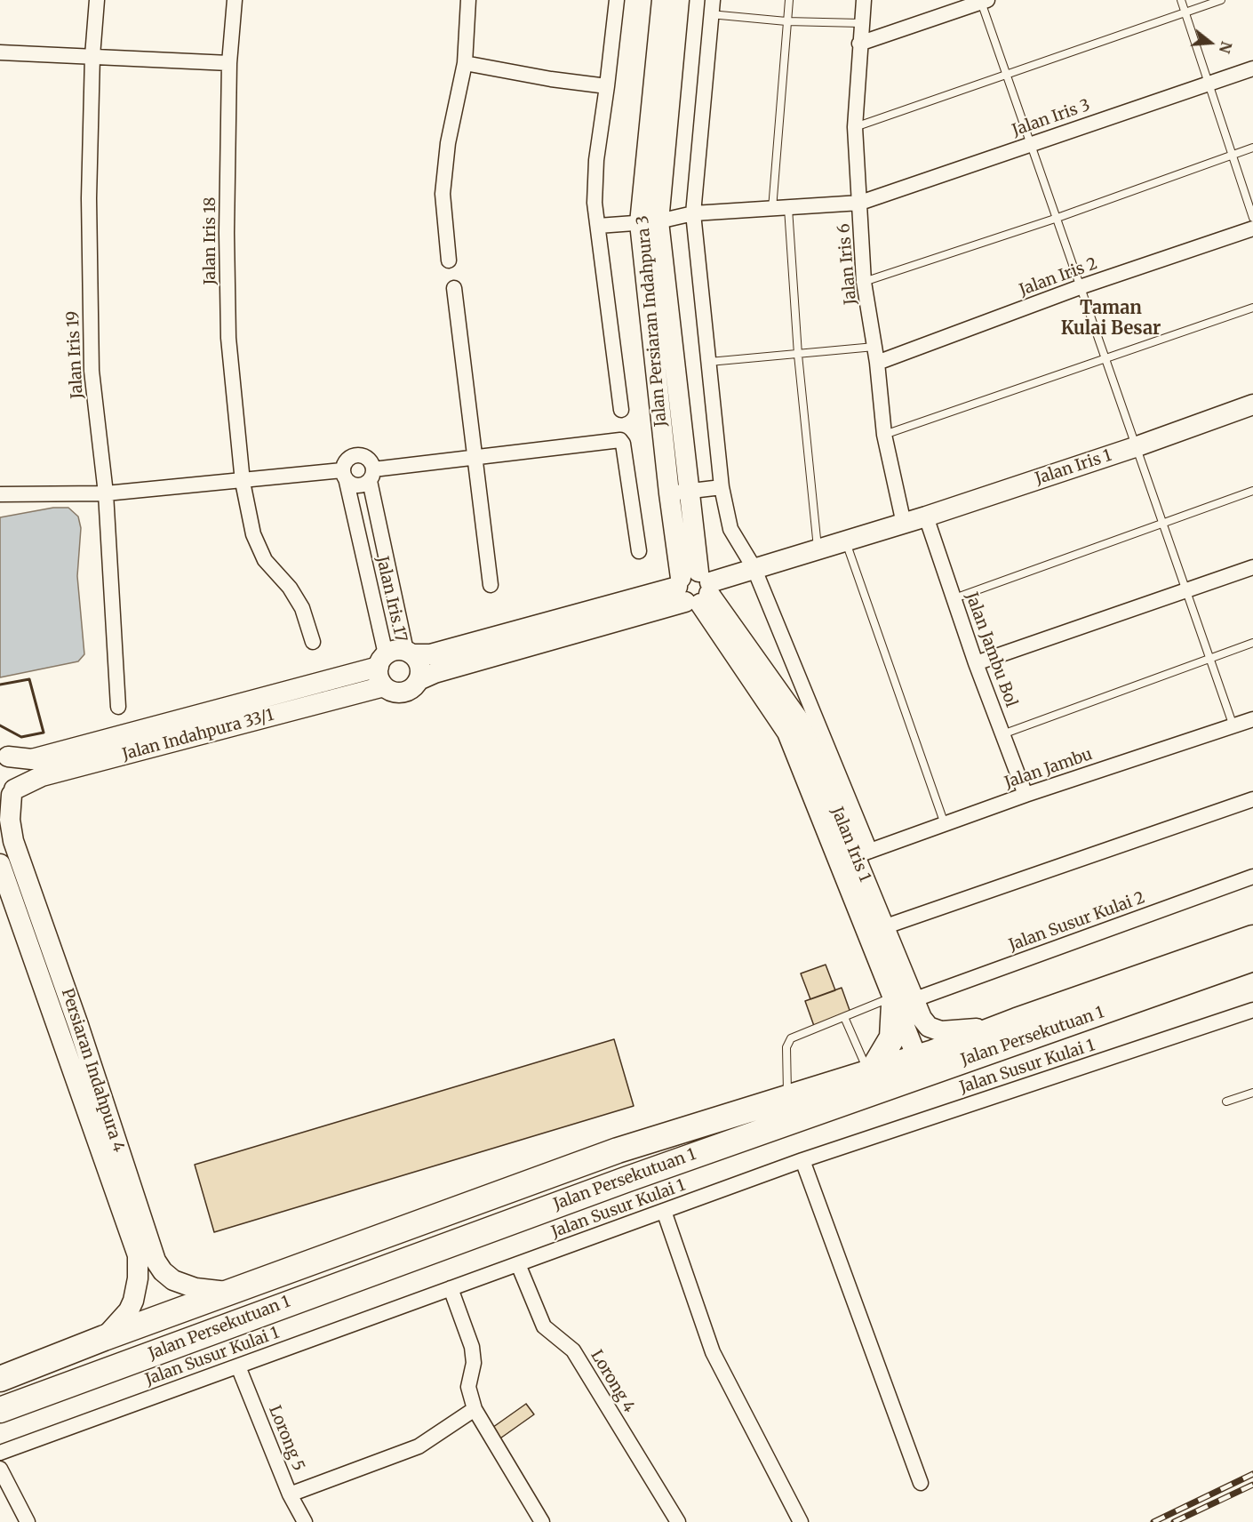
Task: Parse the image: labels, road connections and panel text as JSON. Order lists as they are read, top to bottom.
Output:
{
  "streets": {
    "highway": ["Jalan Persekutuan 1"],
    "street": [
      "Jalan Iris 3",
      "Jalan Iris 18",
      "Jalan Iris 6",
      "Jalan Iris 2",
      "Jalan Persiaran Indahpura 3",
      "Jalan Iris 19",
      "Jalan Iris 1",
      "Jalan Iris 17",
      "Jalan Jambu Bol",
      "Jalan Indahpura 33/1",
      "Jalan Jambu",
      "Jalan Susur Kulai 2",
      "Jalan Susur Kulai 1",
      "Persiaran Indahpura 4",
      "Lorong 4",
      "Lorong 5"
    ]
  },
  "crossings": [
    ["Jalan Iris 3", "Jalan Iris 6"],
    ["Jalan Iris 3", "Jalan Persiaran Indahpura 3"],
    ["Jalan Iris 6", "Jalan Iris 2"],
    ["Jalan Iris 6", "Jalan Iris 1"],
    ["Jalan Persiaran Indahpura 3", "Jalan Iris 1"],
    ["Jalan Iris 1", "Jalan Jambu Bol"],
    ["Jalan Iris 1", "Jalan Jambu"],
    ["Jalan Iris 1", "Jalan Susur Kulai 2"],
    ["Jalan Iris 1", "Jalan Persekutuan 1"],
    ["Jalan Iris 17", "Jalan Indahpura 33/1"],
    ["Jalan Jambu Bol", "Jalan Jambu"],
    ["Jalan Indahpura 33/1", "Persiaran Indahpura 4"],
    ["Jalan Persekutuan 1", "Persiaran Indahpura 4"],
    ["Jalan Susur Kulai 1", "Lorong 4"],
    ["Jalan Susur Kulai 1", "Lorong 5"]
  ],
  "districts": ["Taman Kulai Besar"],
  "north": "right"
}
